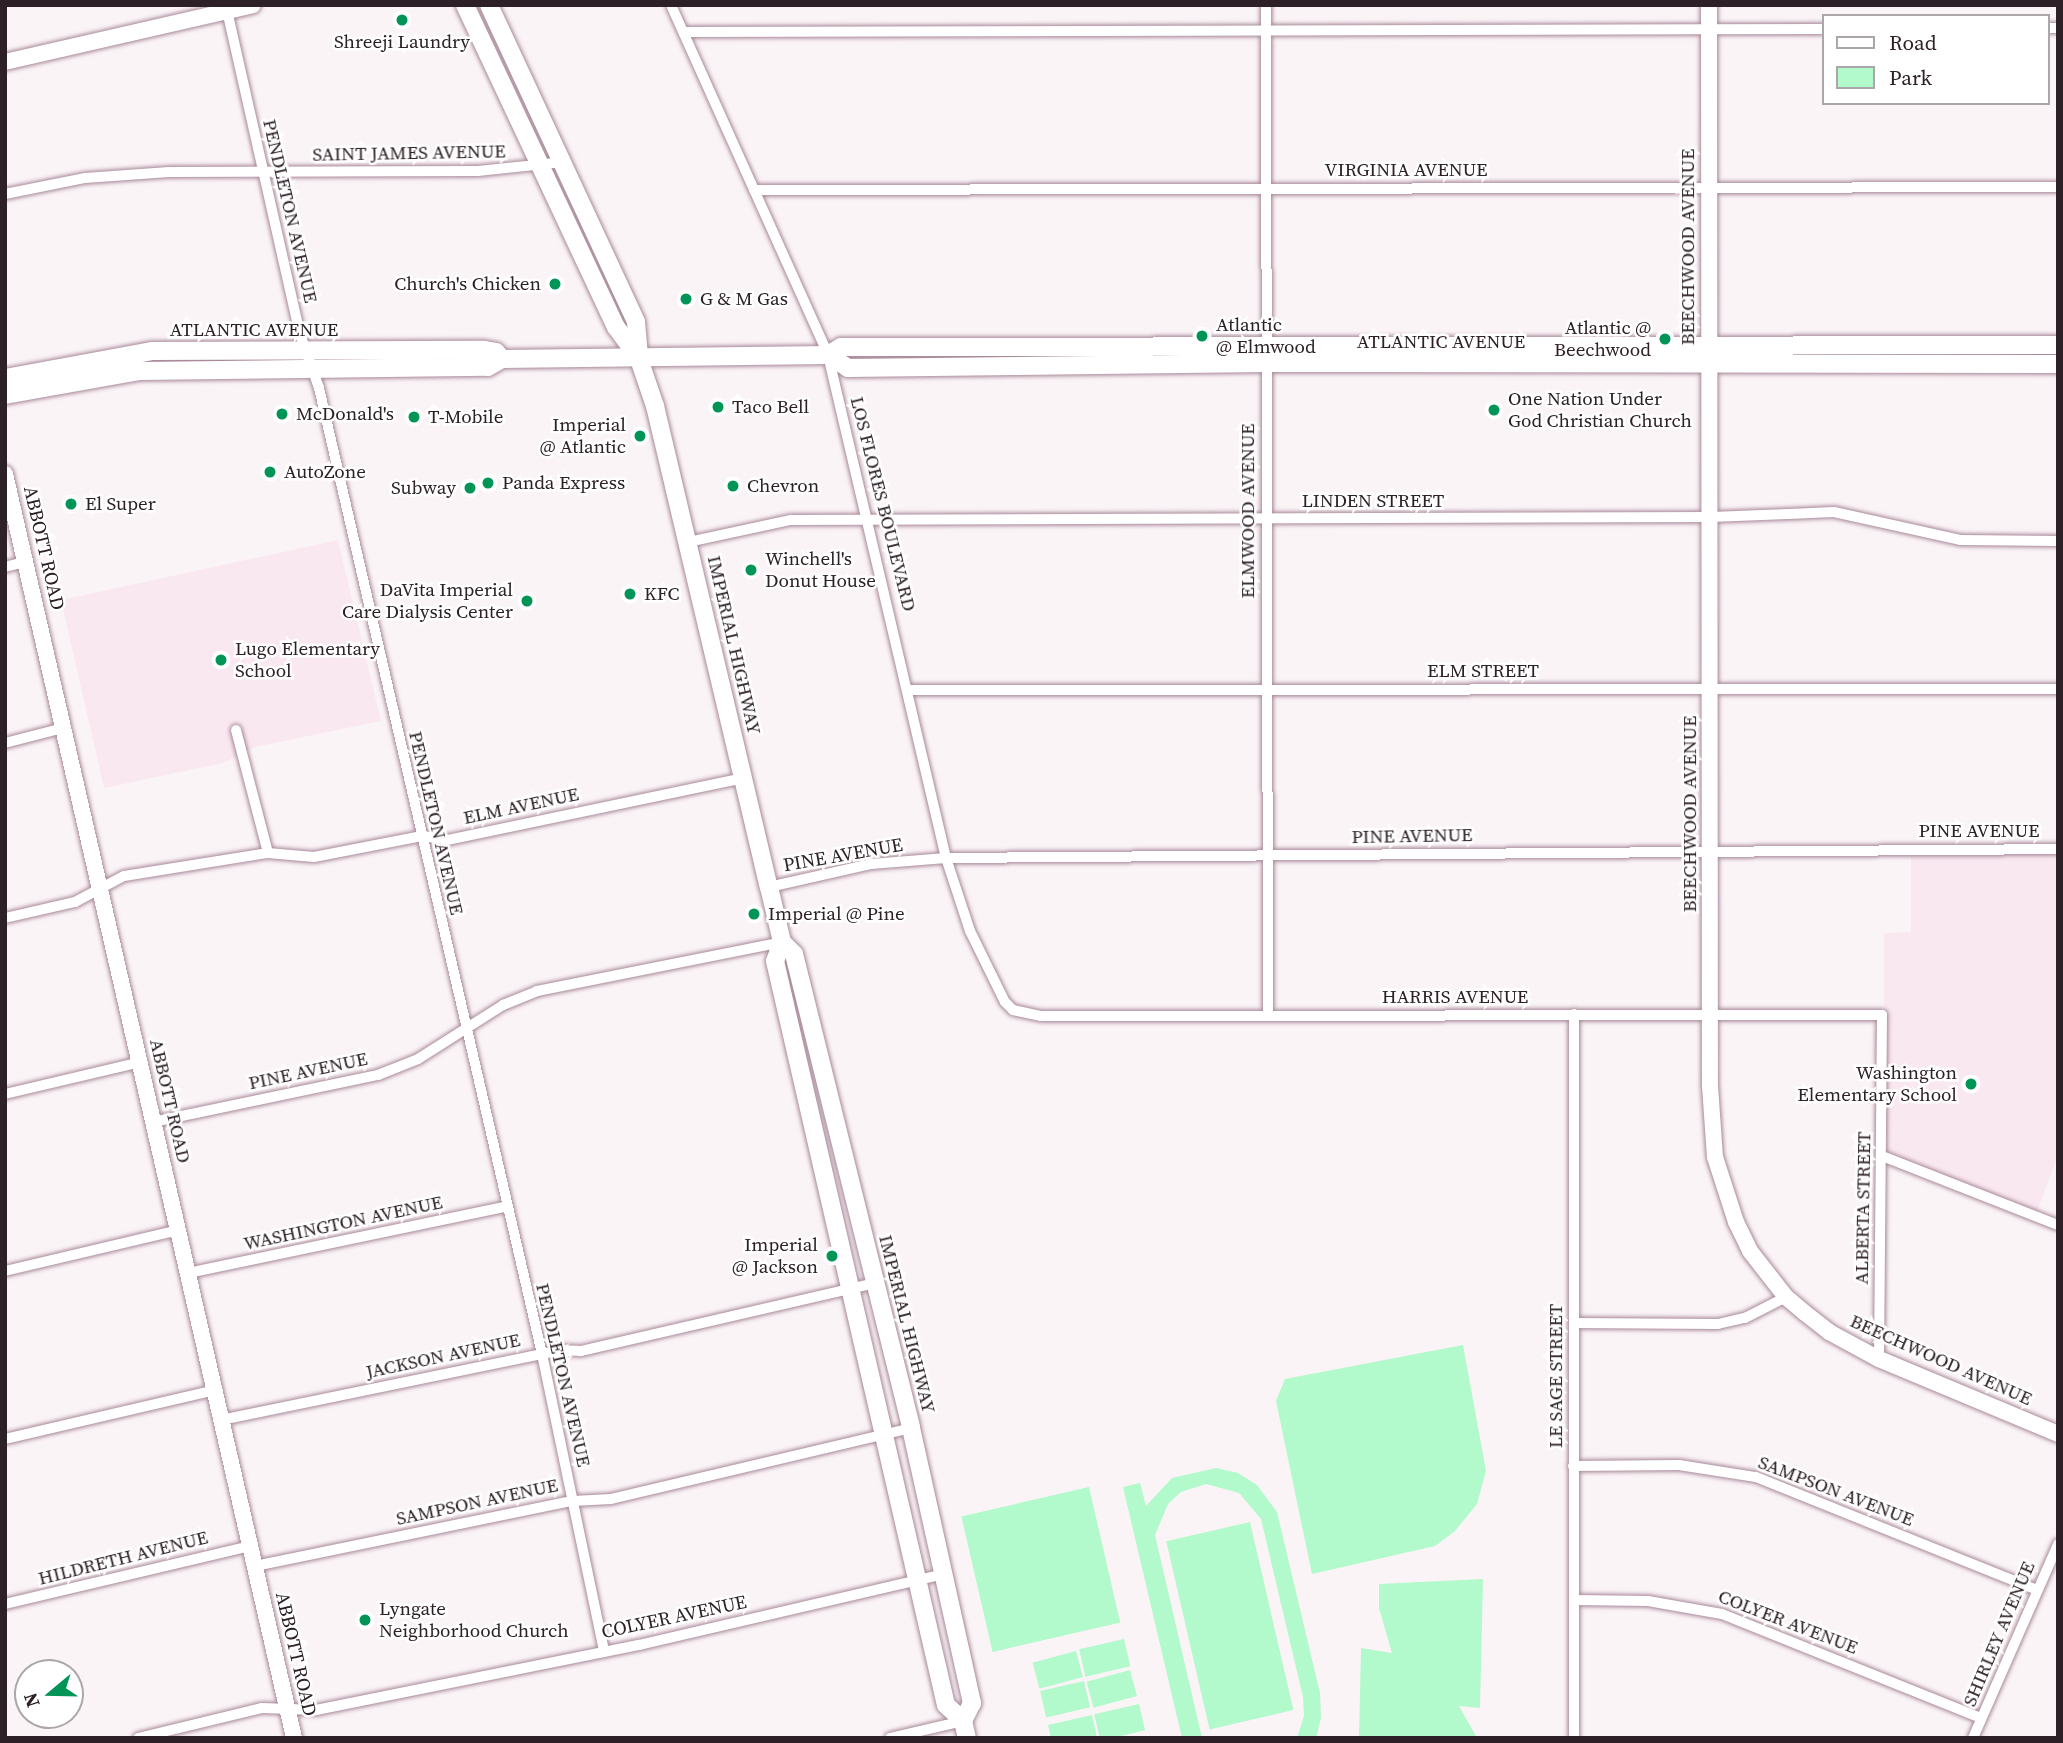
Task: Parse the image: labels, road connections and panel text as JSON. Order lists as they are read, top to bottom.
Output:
{
  "streets": {
    "main road": ["ATLANTIC AVENUE", "IMPERIAL HIGHWAY"],
    "street": [
      "SAINT JAMES AVENUE",
      "VIRGINIA AVENUE",
      "PENDLETON AVENUE",
      "BEECHWOOD AVENUE",
      "LINDEN STREET",
      "LOS FLORES BOULEVARD",
      "ELMWOOD AVENUE",
      "ABBOTT ROAD",
      "ELM STREET",
      "ELM AVENUE",
      "PINE AVENUE",
      "HARRIS AVENUE",
      "ALBERTA STREET",
      "WASHINGTON AVENUE",
      "JACKSON AVENUE",
      "LE SAGE STREET",
      "SAMPSON AVENUE",
      "HILDRETH AVENUE",
      "COLYER AVENUE",
      "SHIRLEY AVENUE"
    ]
  },
  "crossings": [
    ["SAINT JAMES AVENUE", "PENDLETON AVENUE"],
    ["SAINT JAMES AVENUE", "IMPERIAL HIGHWAY"],
    ["VIRGINIA AVENUE", "BEECHWOOD AVENUE"],
    ["VIRGINIA AVENUE", "LOS FLORES BOULEVARD"],
    ["VIRGINIA AVENUE", "ELMWOOD AVENUE"],
    ["PENDLETON AVENUE", "ATLANTIC AVENUE"],
    ["PENDLETON AVENUE", "ELM AVENUE"],
    ["PENDLETON AVENUE", "PINE AVENUE"],
    ["PENDLETON AVENUE", "WASHINGTON AVENUE"],
    ["PENDLETON AVENUE", "JACKSON AVENUE"],
    ["PENDLETON AVENUE", "SAMPSON AVENUE"],
    ["PENDLETON AVENUE", "COLYER AVENUE"],
    ["BEECHWOOD AVENUE", "ATLANTIC AVENUE"],
    ["BEECHWOOD AVENUE", "LINDEN STREET"],
    ["BEECHWOOD AVENUE", "ELM STREET"],
    ["BEECHWOOD AVENUE", "PINE AVENUE"],
    ["BEECHWOOD AVENUE", "HARRIS AVENUE"],
    ["BEECHWOOD AVENUE", "ALBERTA STREET"],
    ["ATLANTIC AVENUE", "LOS FLORES BOULEVARD"],
    ["ATLANTIC AVENUE", "ELMWOOD AVENUE"],
    ["ATLANTIC AVENUE", "IMPERIAL HIGHWAY"],
    ["LINDEN STREET", "LOS FLORES BOULEVARD"],
    ["LINDEN STREET", "ELMWOOD AVENUE"],
    ["LINDEN STREET", "IMPERIAL HIGHWAY"],
    ["LOS FLORES BOULEVARD", "ELM STREET"],
    ["LOS FLORES BOULEVARD", "PINE AVENUE"],
    ["LOS FLORES BOULEVARD", "HARRIS AVENUE"],
    ["ELMWOOD AVENUE", "ELM STREET"],
    ["ELMWOOD AVENUE", "PINE AVENUE"],
    ["ELMWOOD AVENUE", "HARRIS AVENUE"],
    ["ABBOTT ROAD", "ELM AVENUE"],
    ["ABBOTT ROAD", "PINE AVENUE"],
    ["ABBOTT ROAD", "WASHINGTON AVENUE"],
    ["ABBOTT ROAD", "JACKSON AVENUE"],
    ["ABBOTT ROAD", "SAMPSON AVENUE"],
    ["ABBOTT ROAD", "HILDRETH AVENUE"],
    ["ABBOTT ROAD", "COLYER AVENUE"],
    ["IMPERIAL HIGHWAY", "ELM AVENUE"],
    ["IMPERIAL HIGHWAY", "PINE AVENUE"],
    ["IMPERIAL HIGHWAY", "JACKSON AVENUE"],
    ["IMPERIAL HIGHWAY", "SAMPSON AVENUE"],
    ["IMPERIAL HIGHWAY", "COLYER AVENUE"],
    ["HARRIS AVENUE", "ALBERTA STREET"],
    ["HARRIS AVENUE", "LE SAGE STREET"],
    ["LE SAGE STREET", "SAMPSON AVENUE"],
    ["LE SAGE STREET", "COLYER AVENUE"],
    ["SAMPSON AVENUE", "SHIRLEY AVENUE"],
    ["COLYER AVENUE", "SHIRLEY AVENUE"]
  ],
  "places": [
    "Shreeji Laundry",
    "Church's Chicken",
    "G & M Gas",
    "Atlantic @ Elmwood",
    "Atlantic @ Beechwood",
    "Taco Bell",
    "One Nation Under God Christian Church",
    "McDonald's",
    "T-Mobile",
    "Imperial @ Atlantic",
    "AutoZone",
    "Panda Express",
    "Chevron",
    "Subway",
    "El Super",
    "Winchell's Donut House",
    "KFC",
    "DaVita Imperial Care Dialysis Center",
    "Lugo Elementary School",
    "Imperial @ Pine",
    "Washington Elementary School",
    "Imperial @ Jackson",
    "Lyngate Neighborhood Church"
  ],
  "legend": ["Road", "Park"],
  "north": "left"
}
